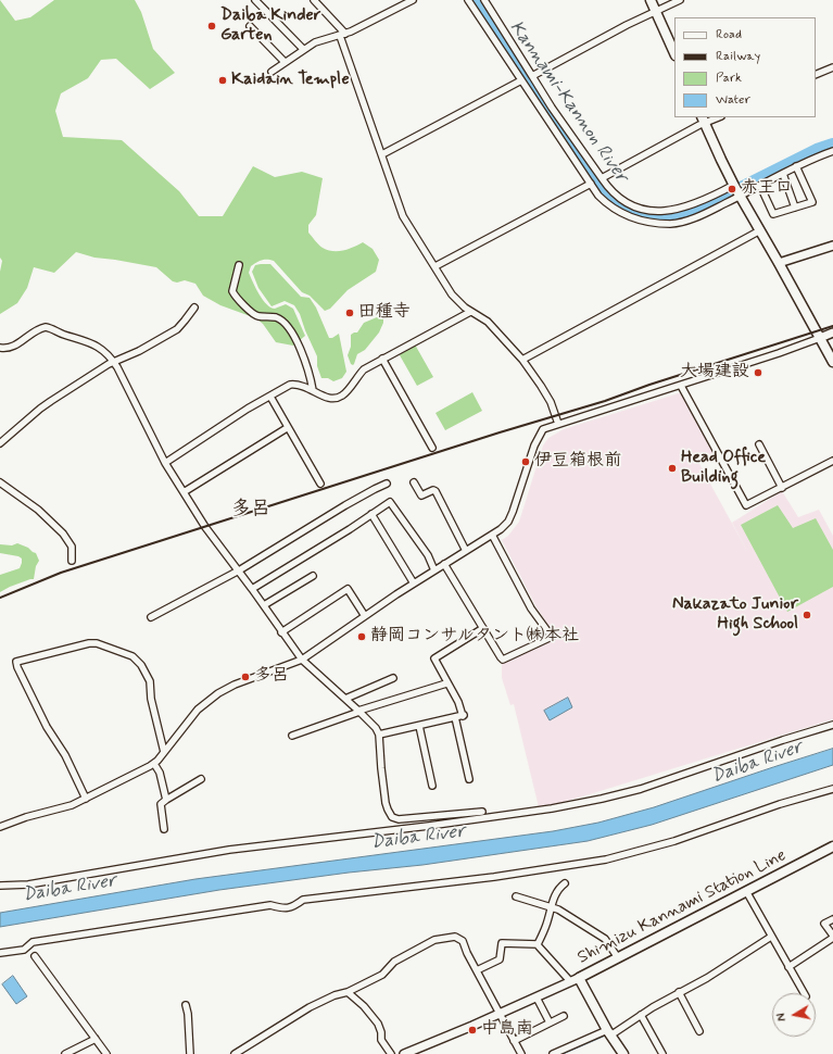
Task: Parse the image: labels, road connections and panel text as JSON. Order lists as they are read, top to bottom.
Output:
{
  "streets": {
    "main road": ["Shimizu Kannami Station Line"]
  },
  "districts": ["多呂"],
  "water": ["Kannami-Kannon River", "Daiba River"],
  "places": [
    "Daiba Kinder Garten",
    "Kaidain Temple",
    "赤王口",
    "田種寺",
    "大場建設",
    "伊豆箱根前",
    "Head Office Building",
    "Nakazato Junior High School",
    "静岡コンサルタント㈱本社",
    "多呂",
    "中島南"
  ],
  "legend": [
    "Road",
    "Railway",
    "Park",
    "Water"
  ],
  "north": "left"
}
